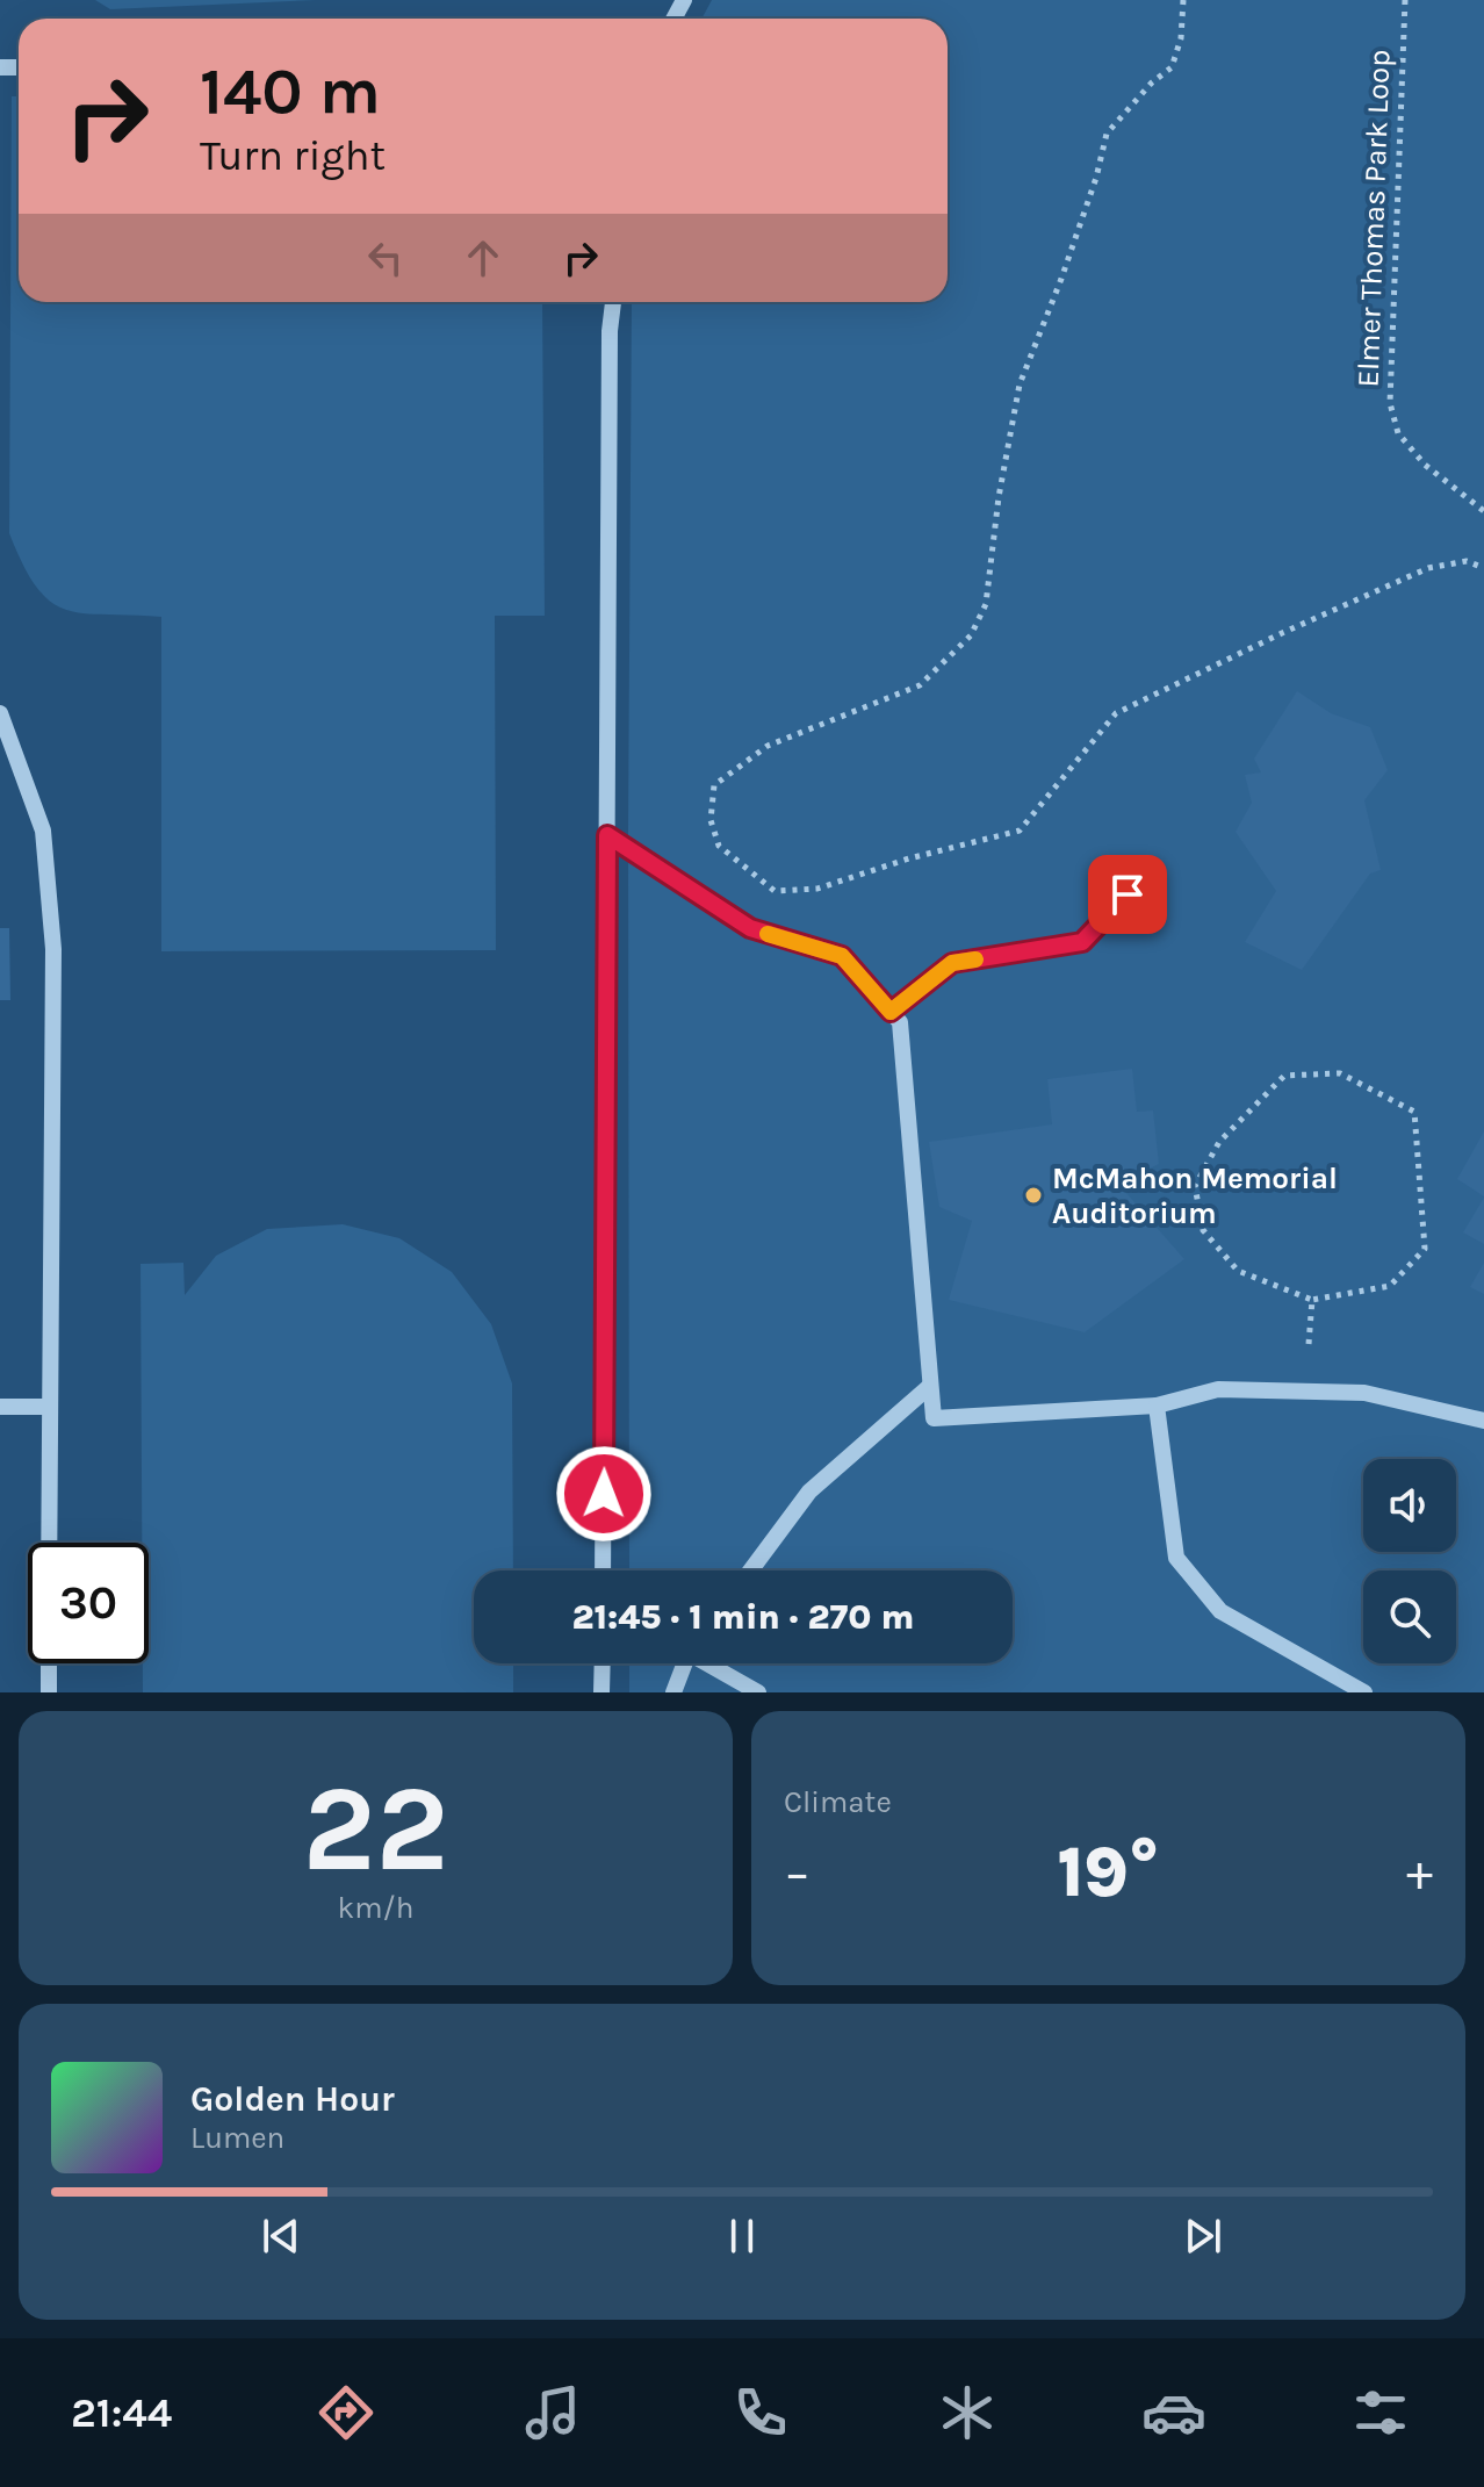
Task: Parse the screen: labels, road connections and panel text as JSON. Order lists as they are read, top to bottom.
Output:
{
  "streets": {
    "path": ["Elmer Thomas Park Loop"]
  },
  "places": ["McMahon Memorial Auditorium"],
  "page": {
    "turn": ["140 m", "Turn right"],
    "limit": "30",
    "trip": "21:45 · 1 min · 270 m",
    "tile": [
      ["22", "km/h"],
      "Climate"
    ],
    "heat": ["−", "19°", "+"],
    "song": ["Golden Hour", "Lumen"],
    "tabs": "21:44"
  }
}
